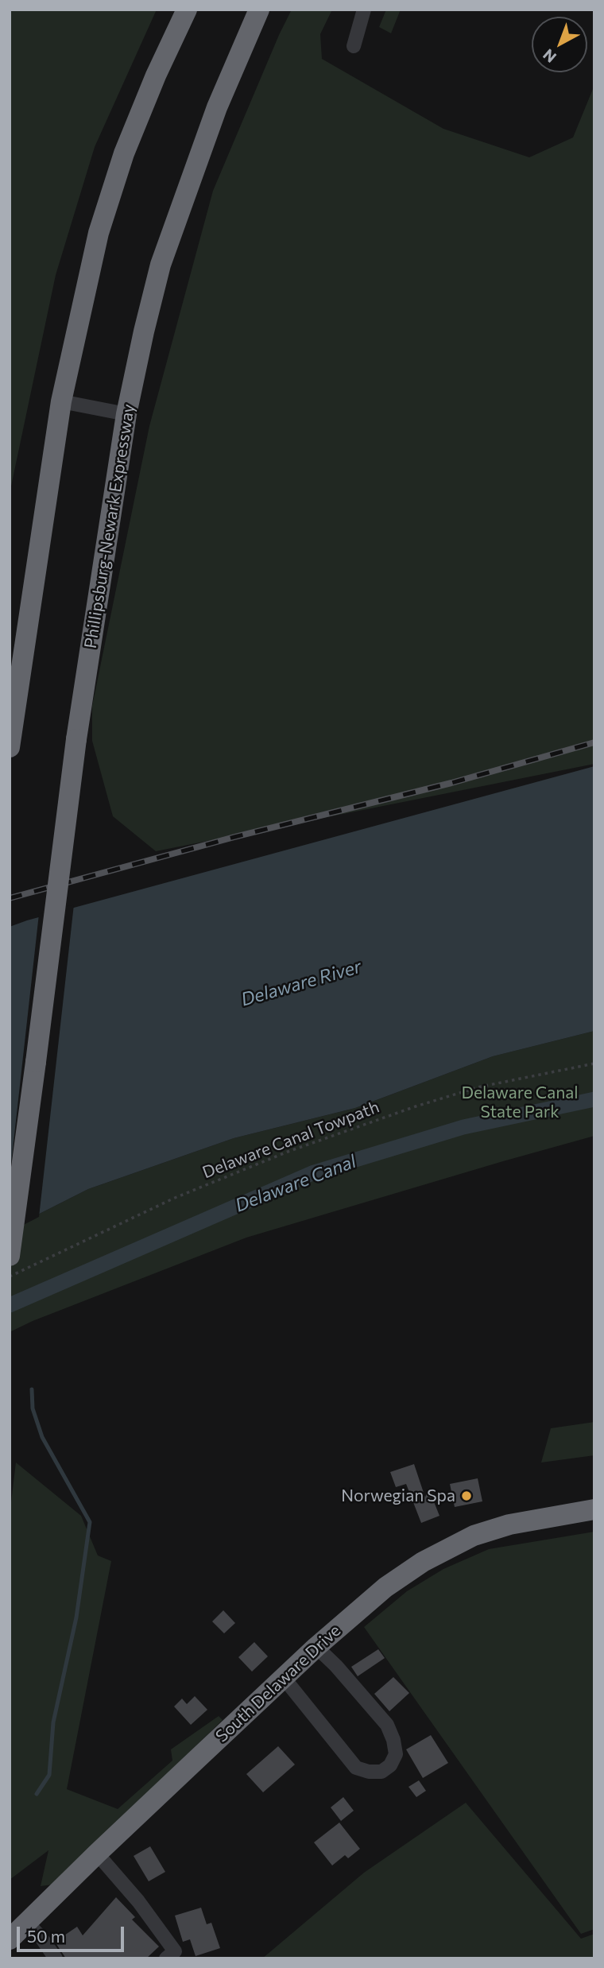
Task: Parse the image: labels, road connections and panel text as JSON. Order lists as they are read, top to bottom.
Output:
{
  "streets": {
    "highway": ["Phillipsburg-Newark Expressway", "South Delaware Drive"],
    "path": ["Delaware Canal Towpath"]
  },
  "water": ["Delaware River", "Delaware Canal"],
  "parks": ["Delaware Canal State Park"],
  "places": ["Norwegian Spa"],
  "scale_bar": "50 m",
  "north": "bottom left"
}
